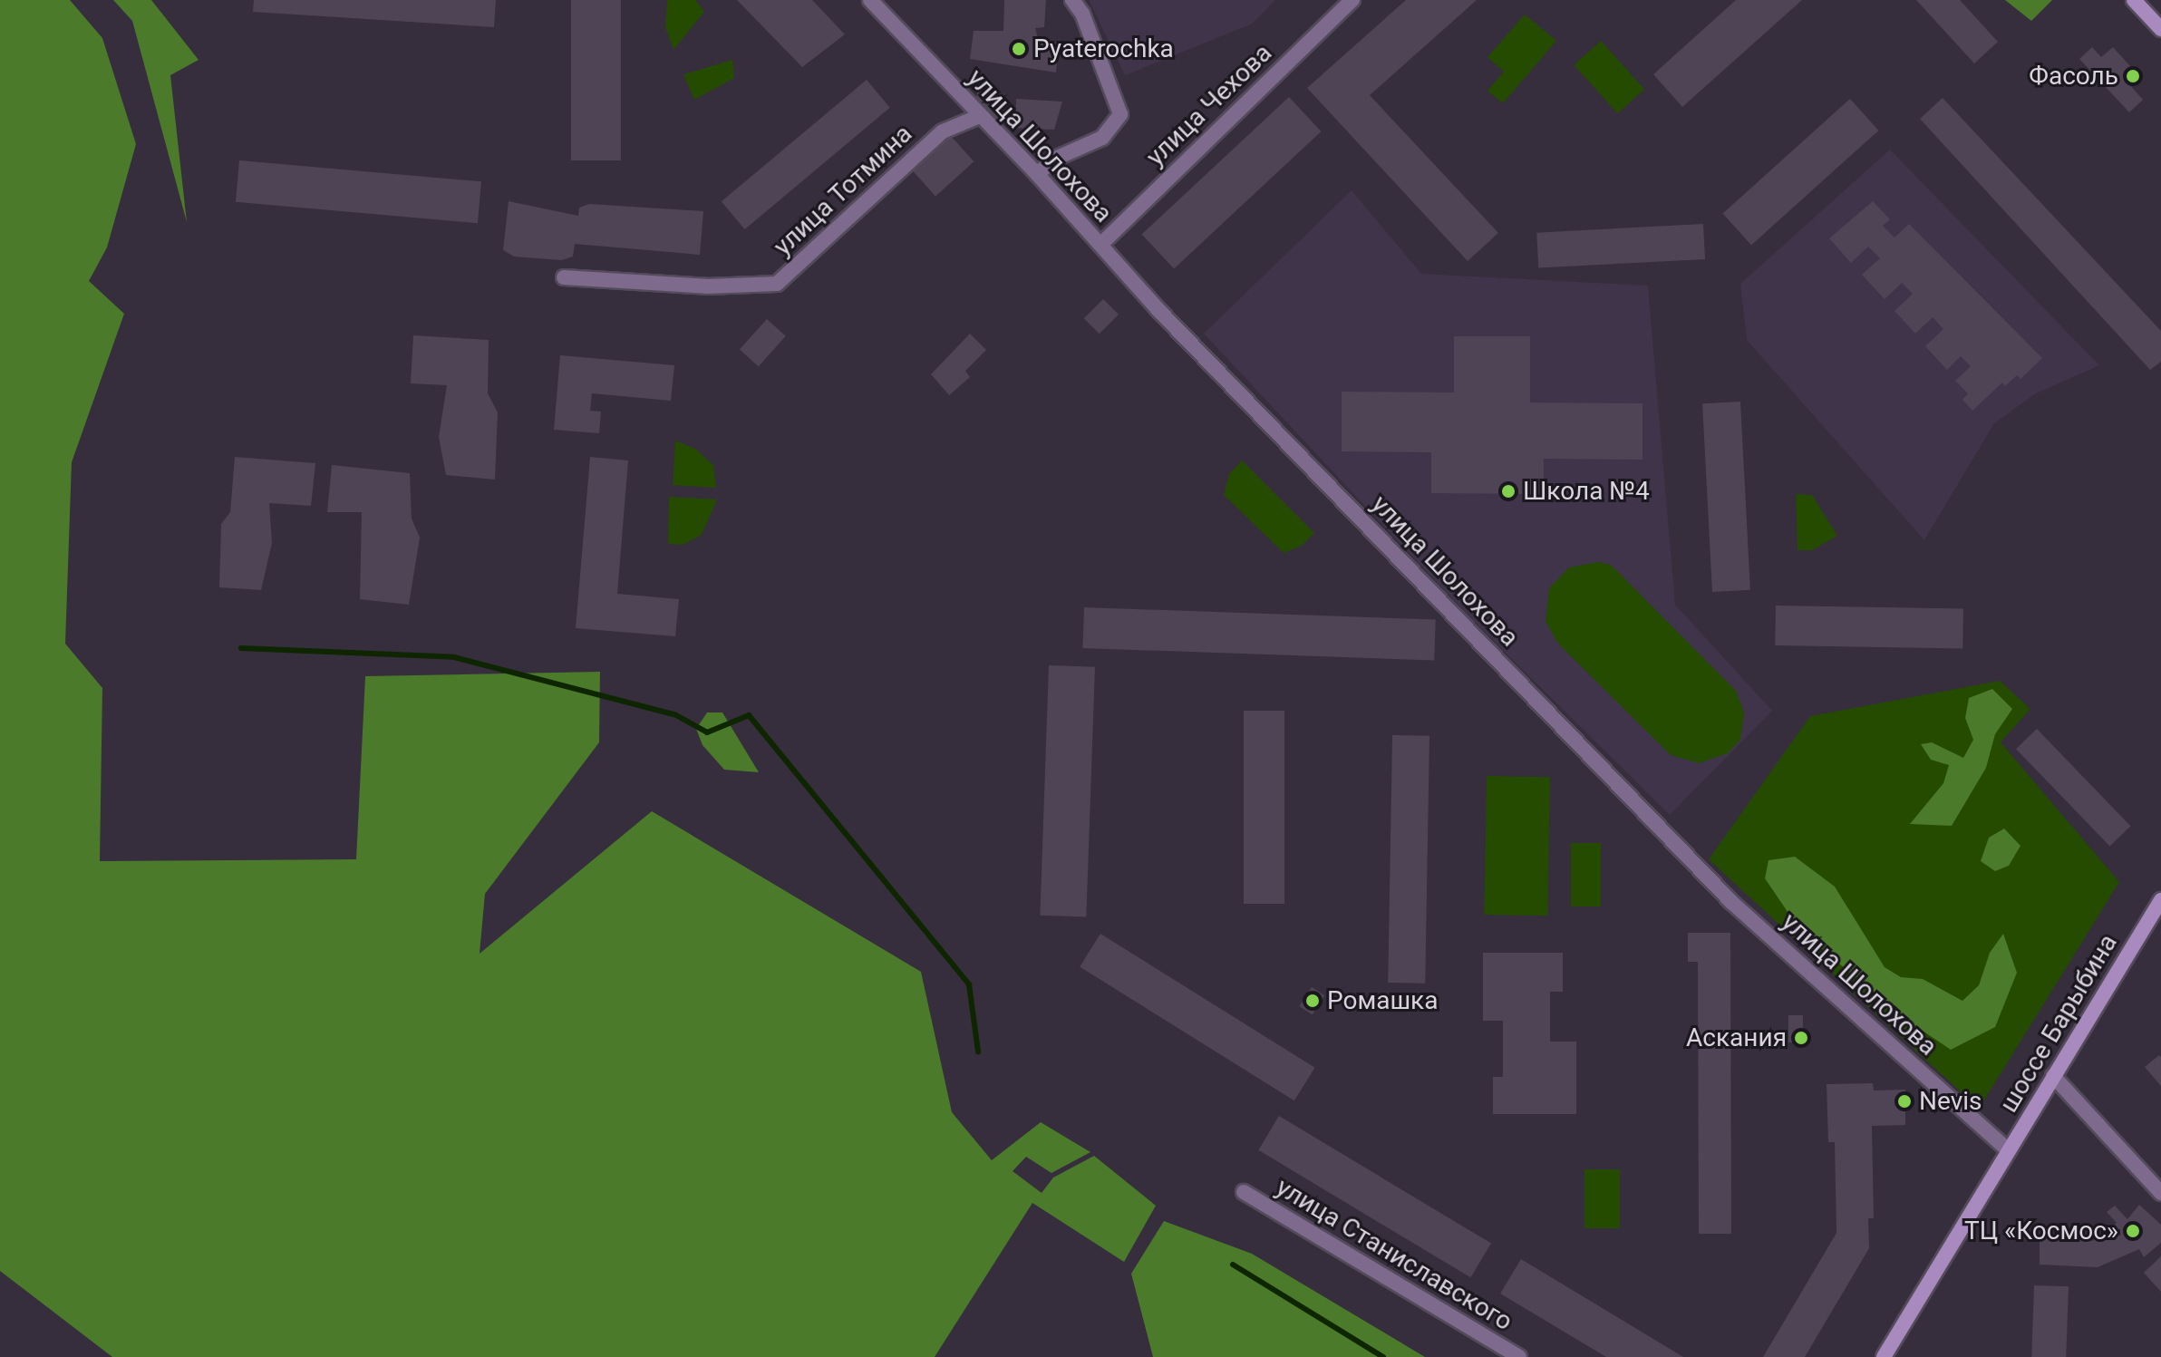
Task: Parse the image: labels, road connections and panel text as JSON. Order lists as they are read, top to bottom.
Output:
{
  "streets": {
    "main road": ["шоссе Барыбина"],
    "street": [
      "улица Чехова",
      "улица Шолохова",
      "улица Тотмина",
      "улица Станиславского"
    ]
  },
  "crossings": [
    ["улица Чехова", "улица Шолохова"],
    ["улица Шолохова", "улица Тотмина"],
    ["улица Шолохова", "шоссе Барыбина"]
  ],
  "places": [
    "Pyaterochka",
    "Фасоль",
    "Школа №4",
    "Ромашка",
    "Аскания",
    "Nevis",
    "ТЦ «Космос»"
  ]
}
